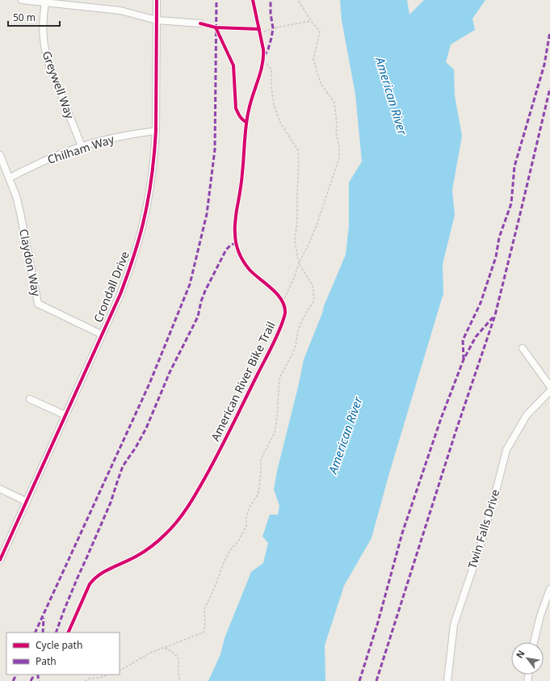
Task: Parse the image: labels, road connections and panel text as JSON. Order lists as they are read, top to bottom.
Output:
{
  "streets": {
    "street": [
      "Greywell Way",
      "Chilham Way",
      "Claydon Way",
      "Crondall Drive",
      "Twin Falls Drive"
    ],
    "cycle path": ["American River Bike Trail"]
  },
  "crossings": [
    ["Greywell Way", "Chilham Way"],
    ["Chilham Way", "Claydon Way"],
    ["Chilham Way", "Crondall Drive"],
    ["Claydon Way", "Crondall Drive"]
  ],
  "water": ["American River"],
  "legend": ["Cycle path", "Path"],
  "scale_bar": "50 m",
  "north": "top left"
}
